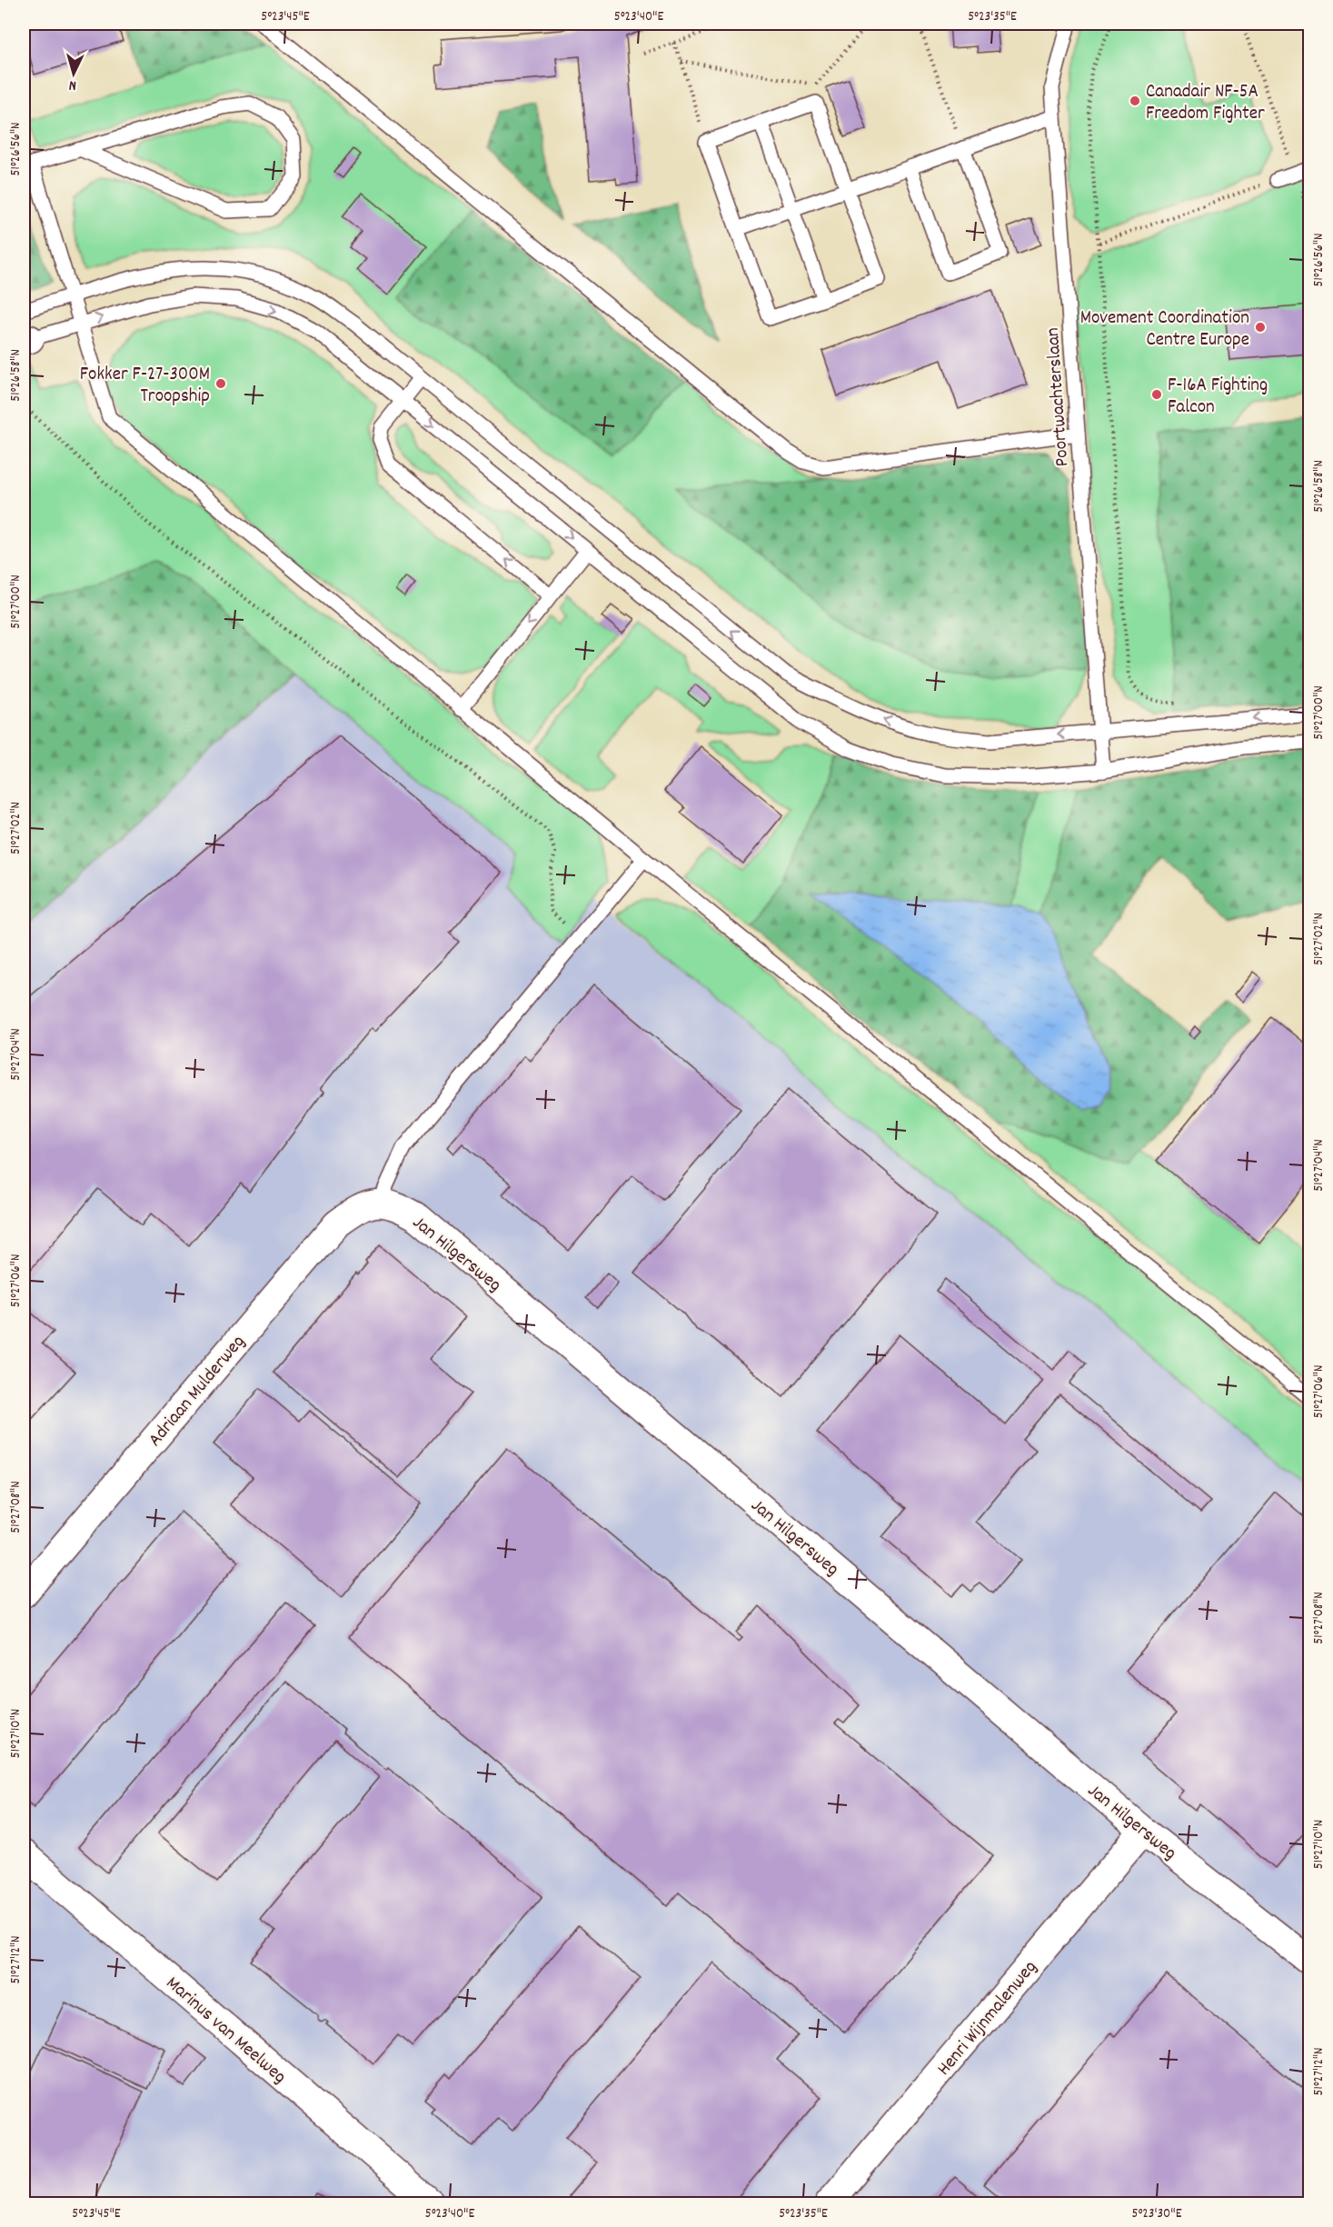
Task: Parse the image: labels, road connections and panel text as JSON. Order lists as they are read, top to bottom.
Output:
{
  "streets": {
    "street": [
      "Jan Hilgersweg",
      "Adriaan Mulderweg",
      "Henri Wijnmalenweg",
      "Marinus van Meelweg"
    ],
    "lane": ["Poortwachterslaan"]
  },
  "crossings": [
    ["Jan Hilgersweg", "Adriaan Mulderweg"],
    ["Jan Hilgersweg", "Henri Wijnmalenweg"]
  ],
  "places": [
    "Canadair NF-5A Freedom Fighter",
    "Movement Coordination Centre Europe",
    "Fokker F-27-300M Troopship",
    "F-16A Fighting Falcon"
  ],
  "north": "bottom",
  "coordinates": [
    "5°23'45\"E",
    "5°23'40\"E",
    "5°23'35\"E",
    "51°26'56\"N",
    "51°26'58\"N",
    "51°27'00\"N",
    "51°27'02\"N",
    "51°27'04\"N",
    "51°27'06\"N",
    "51°27'08\"N",
    "51°27'10\"N",
    "51°27'12\"N",
    "5°23'30\"E"
  ]
}
